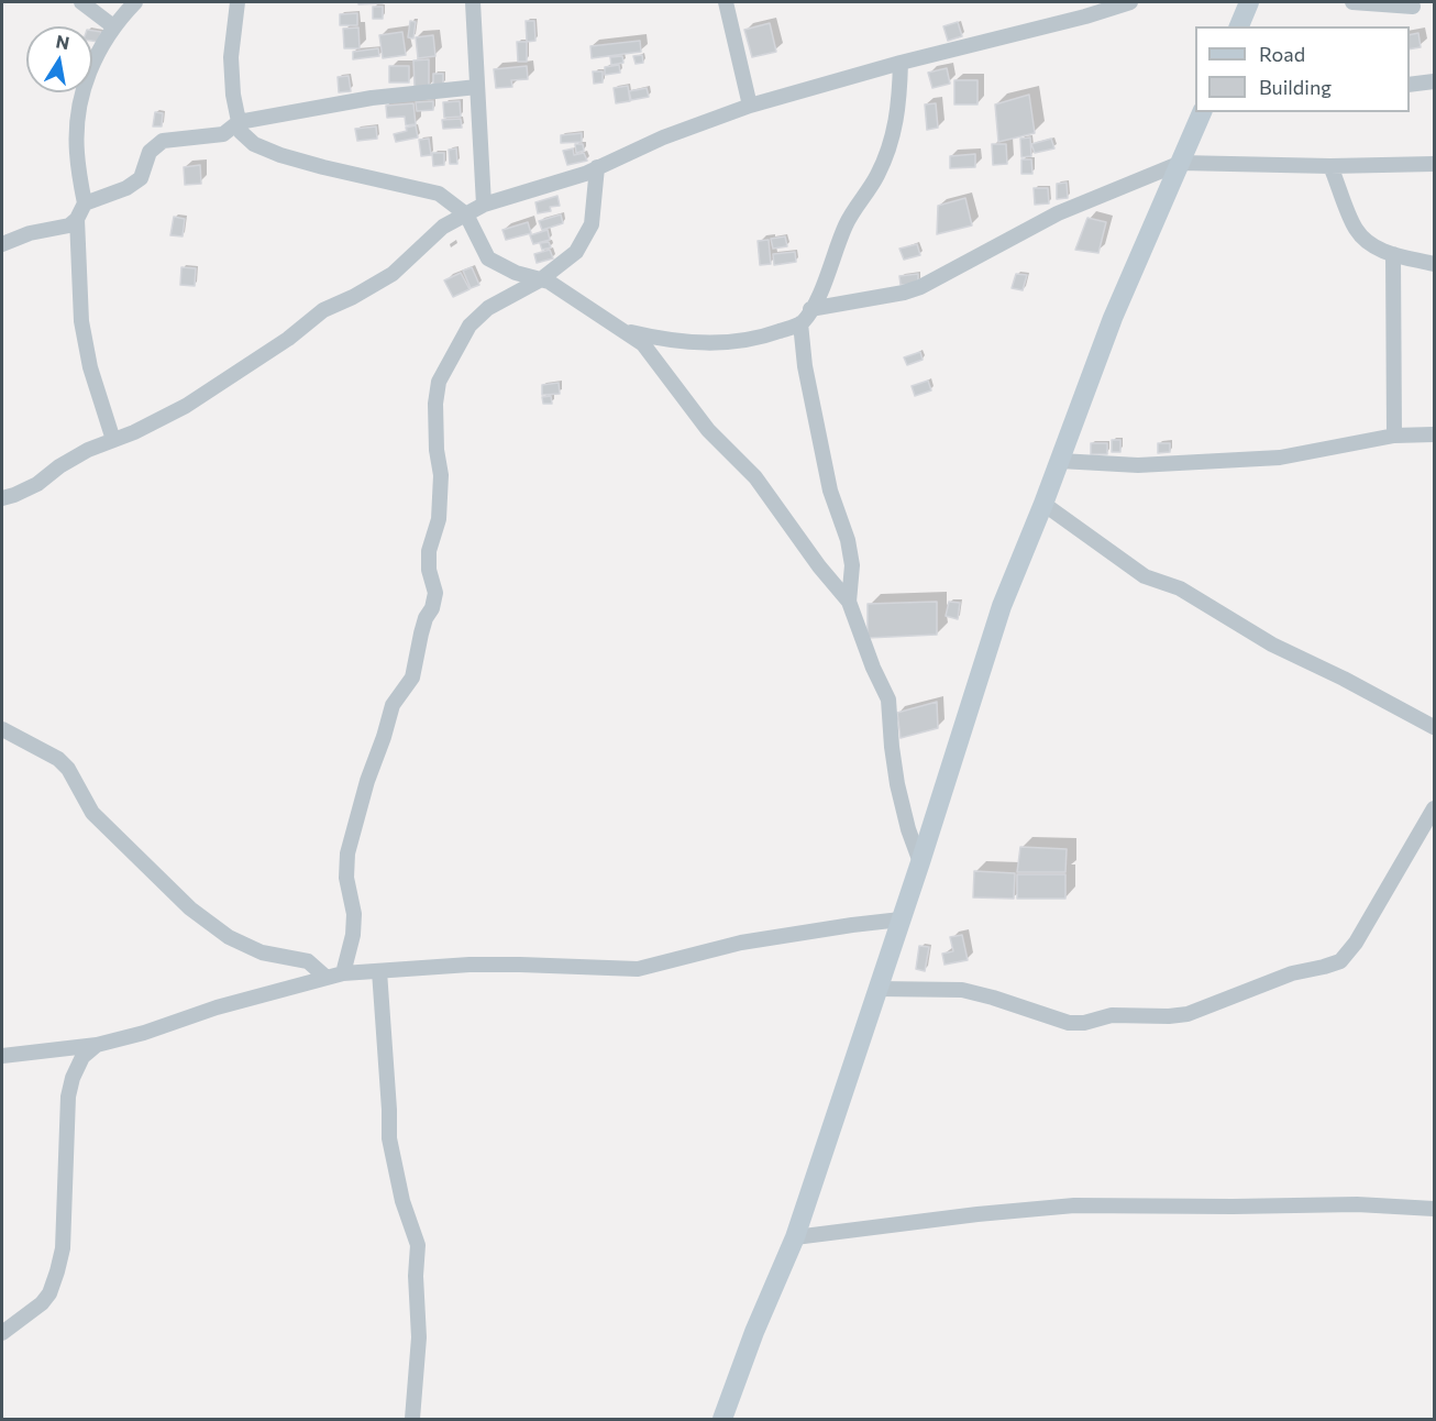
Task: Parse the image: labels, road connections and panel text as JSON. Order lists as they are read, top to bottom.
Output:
{
  "legend": ["Road", "Building"],
  "north": "top"
}
